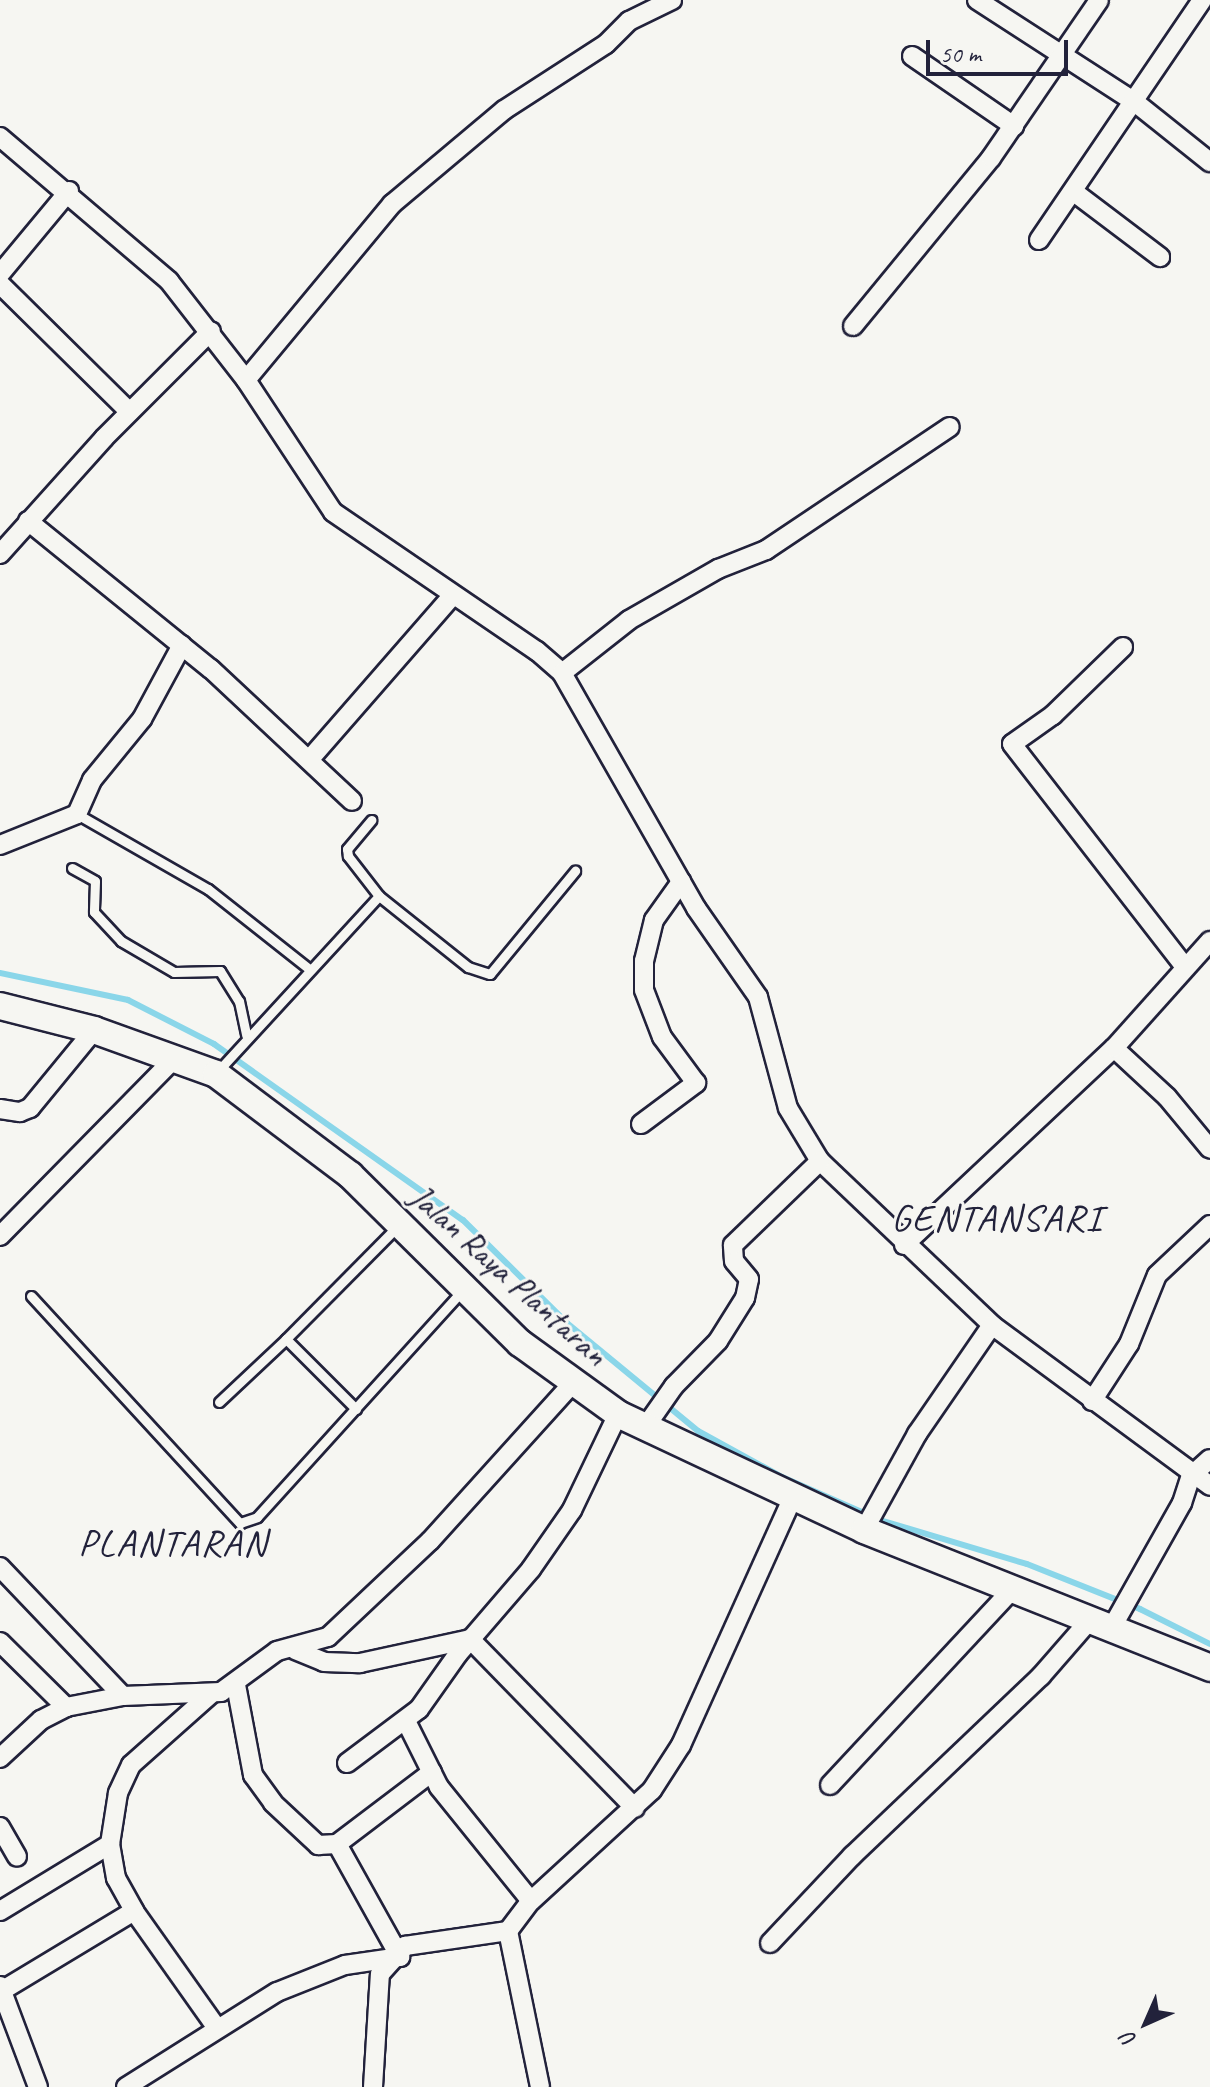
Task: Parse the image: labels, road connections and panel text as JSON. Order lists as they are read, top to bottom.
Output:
{
  "streets": {
    "main road": ["Jalan Raya Plantaran"]
  },
  "districts": ["GENTANSARI", "PLANTARAN"],
  "scale_bar": "50 m",
  "north": "bottom left"
}
